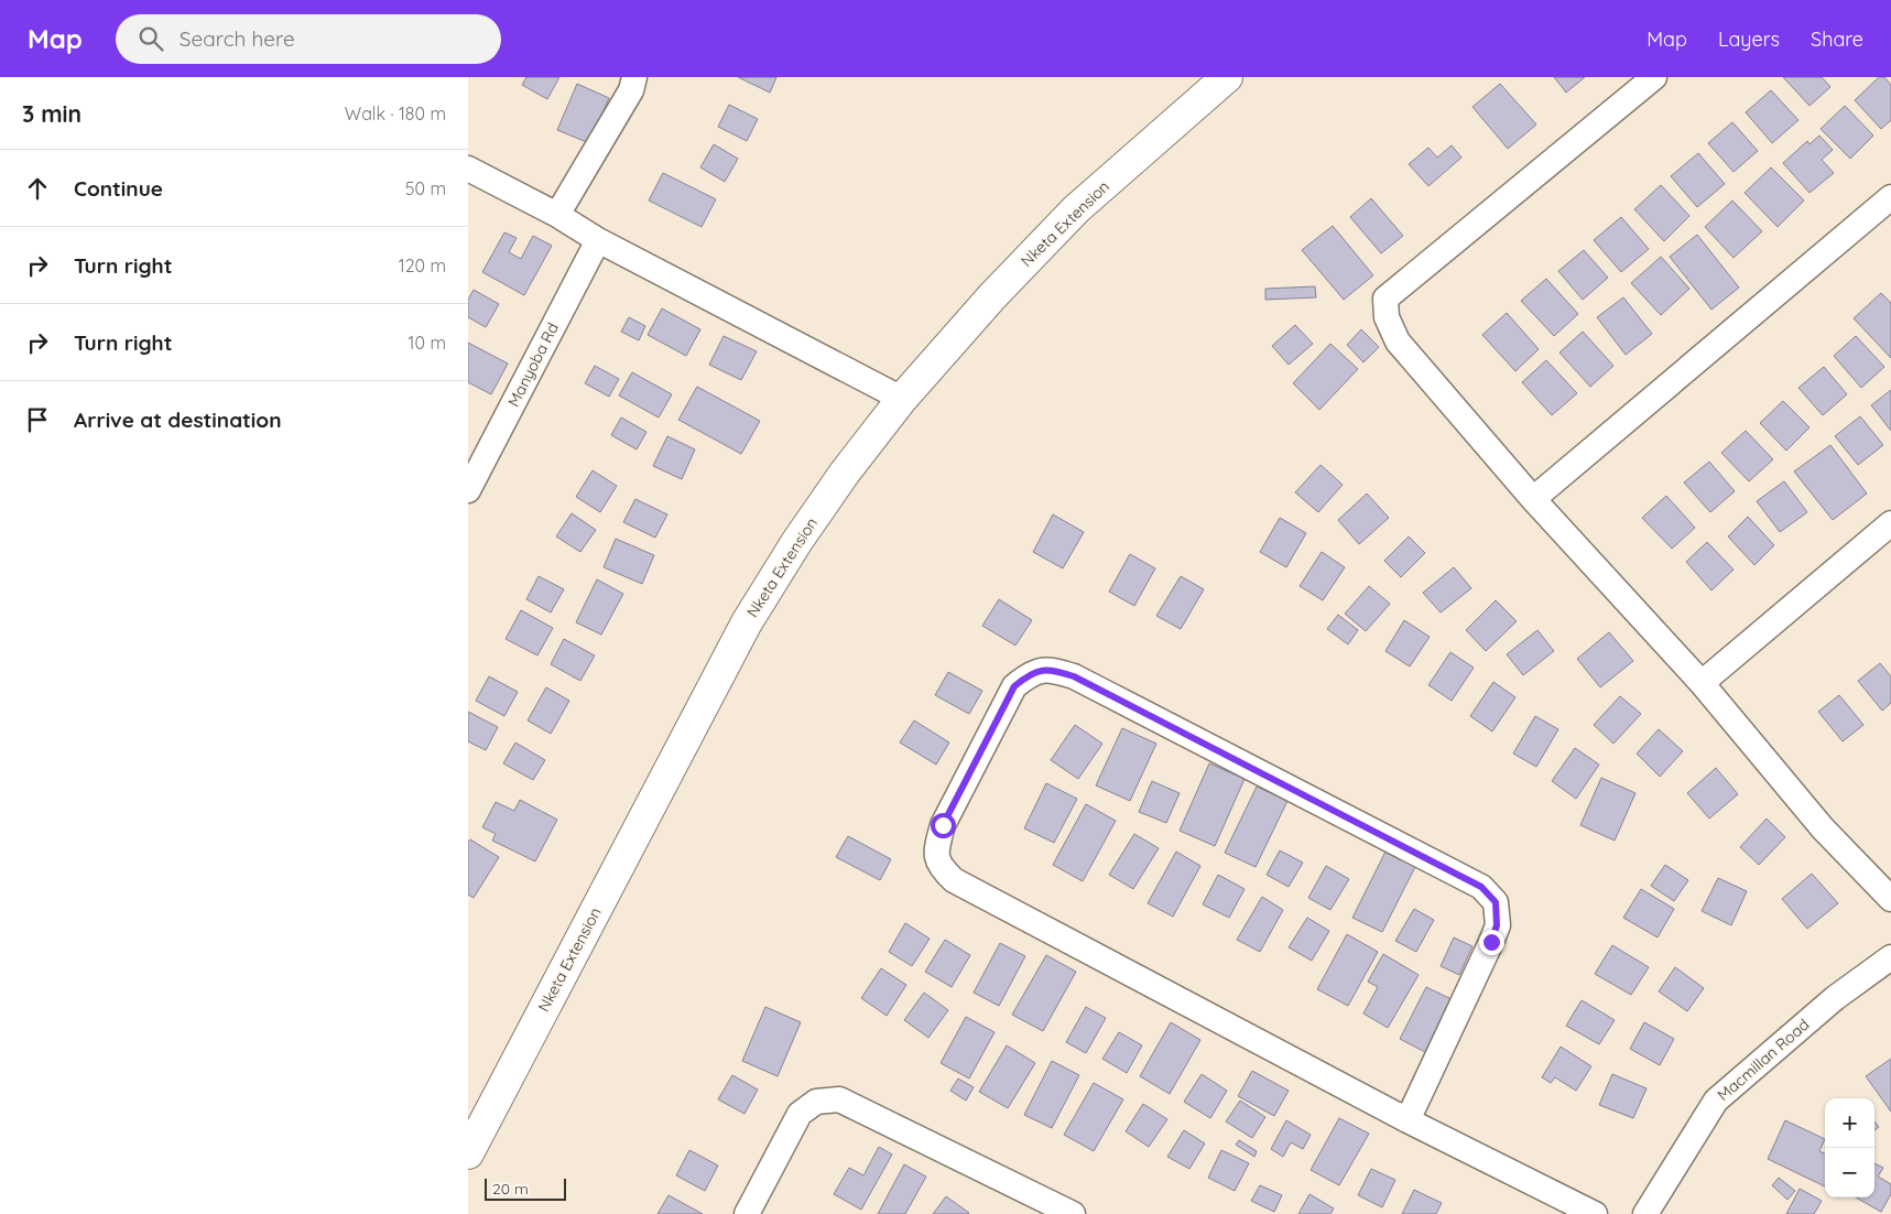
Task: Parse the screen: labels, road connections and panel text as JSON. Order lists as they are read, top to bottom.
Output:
{
  "streets": {
    "street": ["Nketa Extension", "Manyoba Rd", "Macmillan Road"]
  },
  "scale_bar": "20 m",
  "page": {
    "header": "Map",
    "search": "Search here",
    "nav": ["Map", "Layers", "Share"],
    "heading": ["3 min", "Walk · 180 m"],
    "list": [
      ["Continue", "50 m"],
      ["Turn right", "120 m"],
      ["Turn right", "10 m"],
      "Arrive at destination"
    ],
    "map_buttons": ["+", "−"],
    "scale": "20 m"
  }
}
